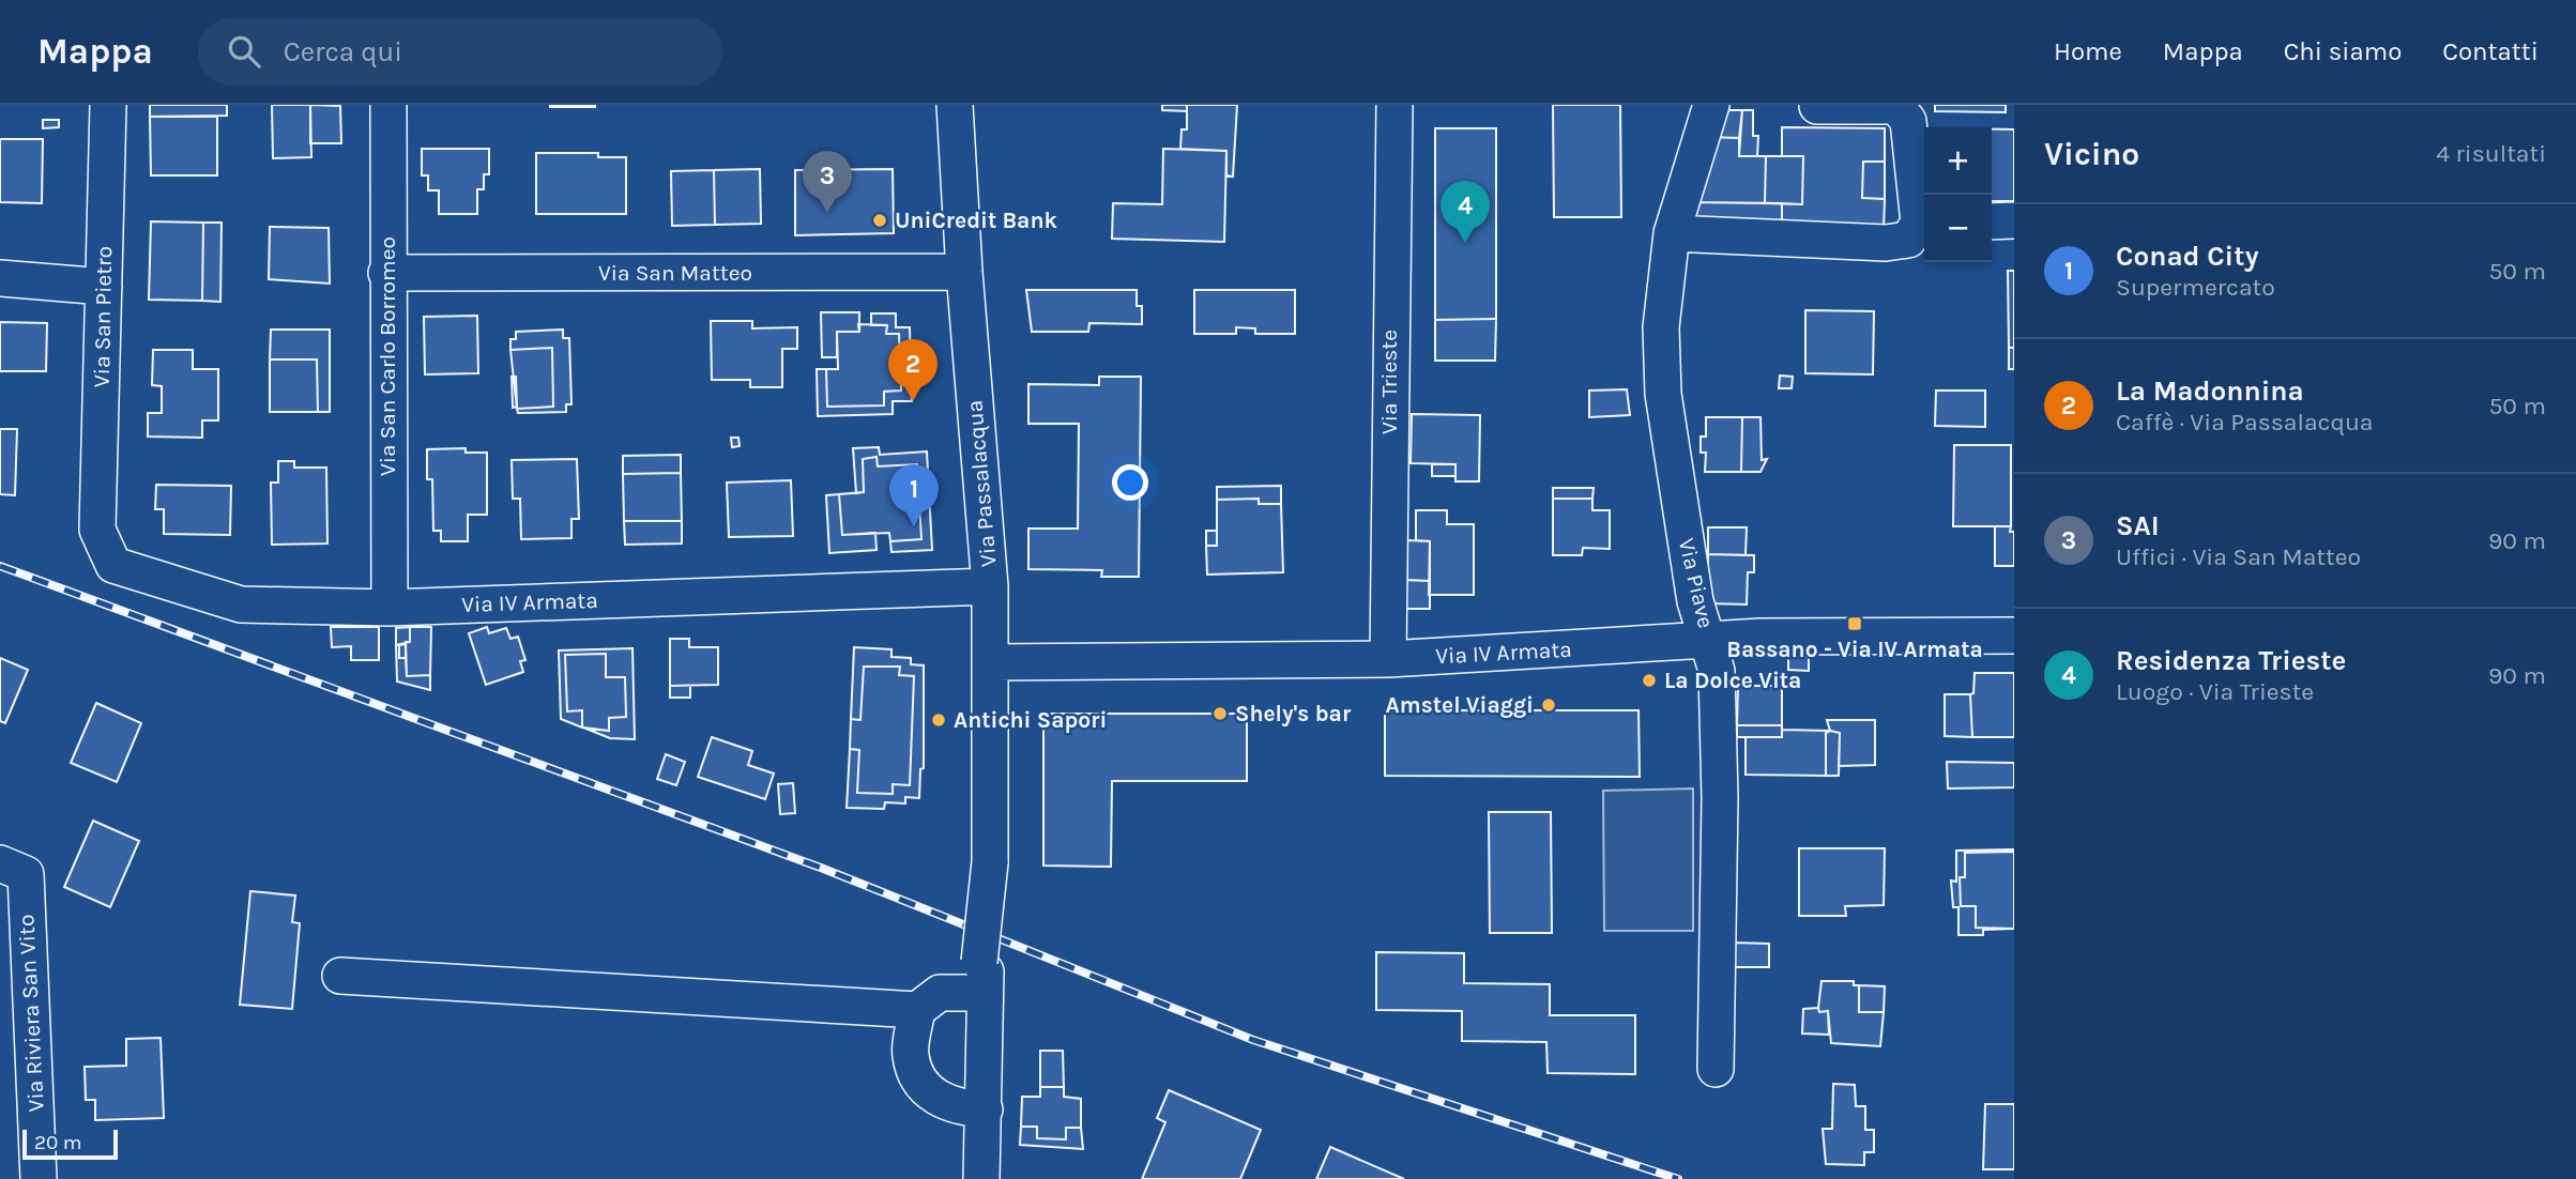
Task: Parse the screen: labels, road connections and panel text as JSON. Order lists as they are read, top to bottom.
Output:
{
  "streets": {
    "street": [
      "Via San Matteo",
      "Via San Pietro",
      "Via San Carlo Borromeo",
      "Via Trieste",
      "Via Passalacqua",
      "Via Piave",
      "Via IV Armata",
      "Via Riviera San Vito"
    ]
  },
  "crossings": [
    ["Via San Matteo", "Via San Carlo Borromeo"],
    ["Via San Matteo", "Via Passalacqua"],
    ["Via San Pietro", "Via IV Armata"],
    ["Via San Carlo Borromeo", "Via IV Armata"],
    ["Via Trieste", "Via IV Armata"],
    ["Via Passalacqua", "Via IV Armata"],
    ["Via Piave", "Via IV Armata"]
  ],
  "places": {
    "other": [
      "UniCredit Bank",
      "La Dolce Vita",
      "Amstel Viaggi",
      "Shely's bar",
      "Antichi Sapori"
    ],
    "transit": ["Bassano - Via IV Armata"]
  },
  "scale_bar": "20 m",
  "page": {
    "header": "Mappa",
    "search": "Cerca qui",
    "nav": [
      "Home",
      "Mappa",
      "Chi siamo",
      "Contatti"
    ],
    "heading": ["Vicino", "4 risultati"],
    "map_buttons": ["+", "−"],
    "pins": [
      "3",
      "4",
      "2",
      "1"
    ],
    "list": [
      {
        "mark": "1",
        "name": "Conad City",
        "note": "Supermercato",
        "value": "50 m"
      },
      {
        "mark": "2",
        "name": "La Madonnina",
        "note": "Caffè · Via Passalacqua",
        "value": "50 m"
      },
      {
        "mark": "3",
        "name": "SAI",
        "note": "Uffici · Via San Matteo",
        "value": "90 m"
      },
      {
        "mark": "4",
        "name": "Residenza Trieste",
        "note": "Luogo · Via Trieste",
        "value": "90 m"
      }
    ],
    "scale": "20 m"
  }
}
